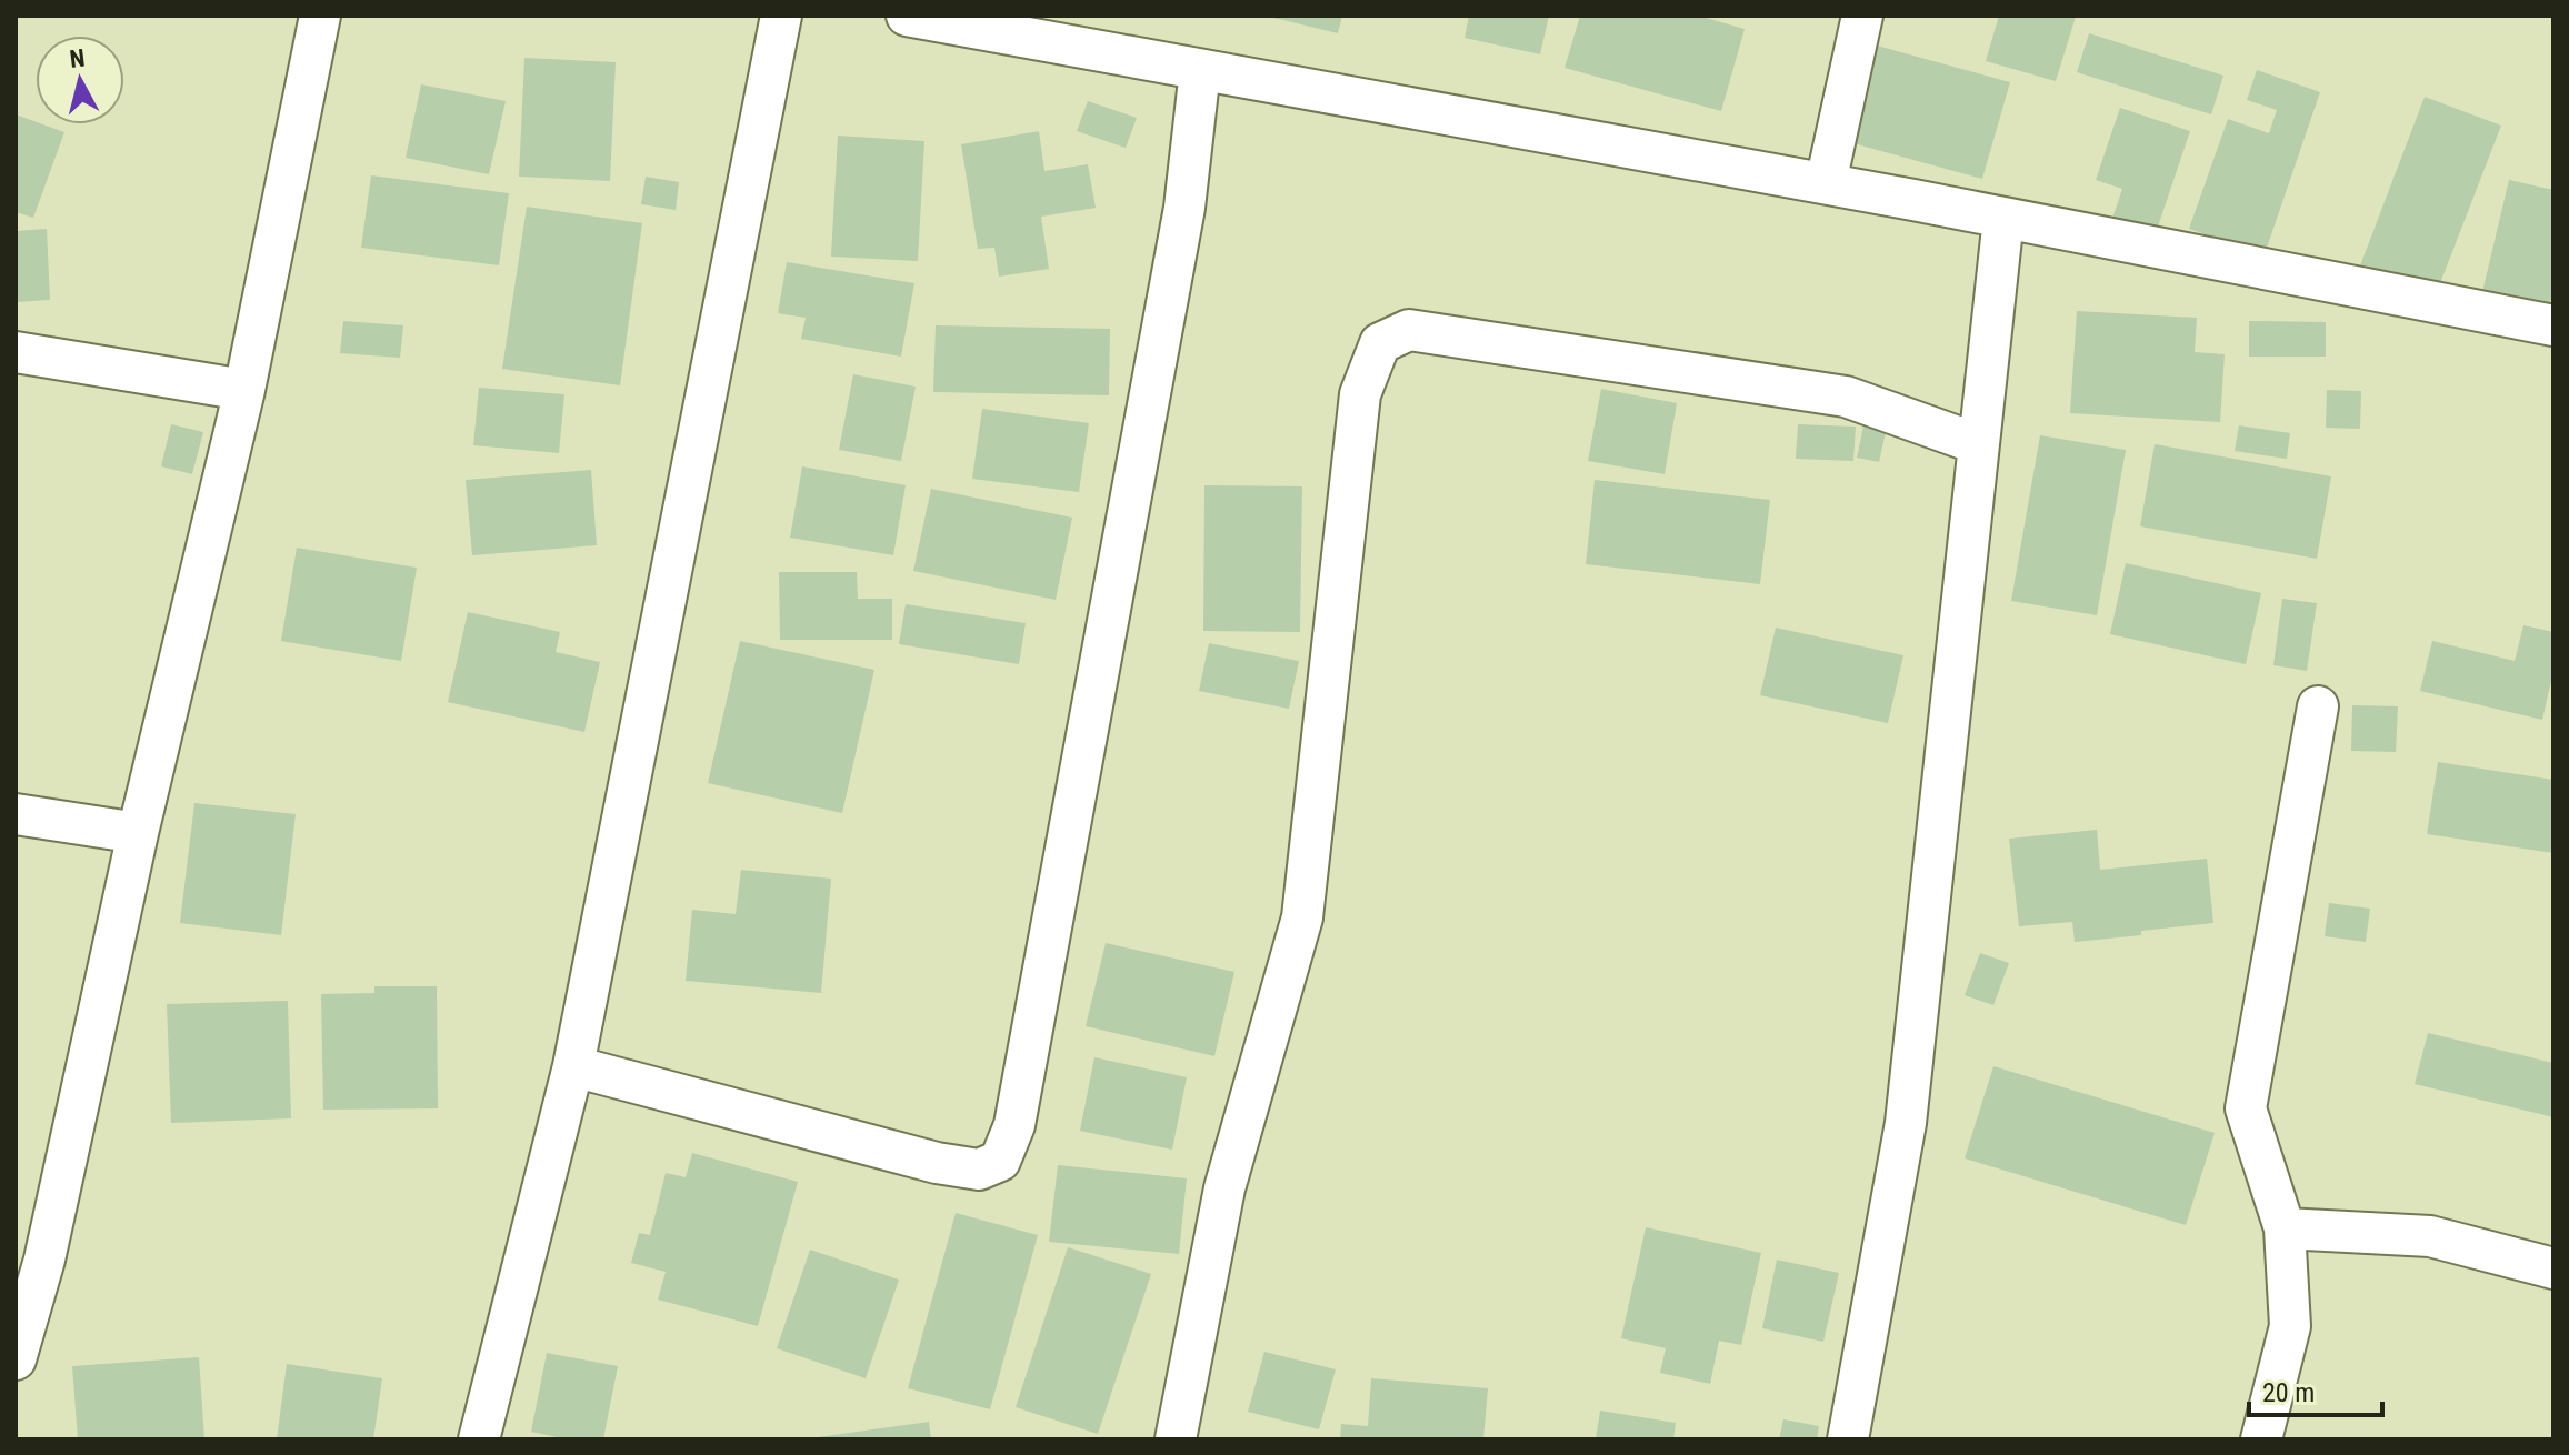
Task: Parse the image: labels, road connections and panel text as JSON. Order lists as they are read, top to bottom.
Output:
{
  "scale_bar": "20 m",
  "north": "top"
}
